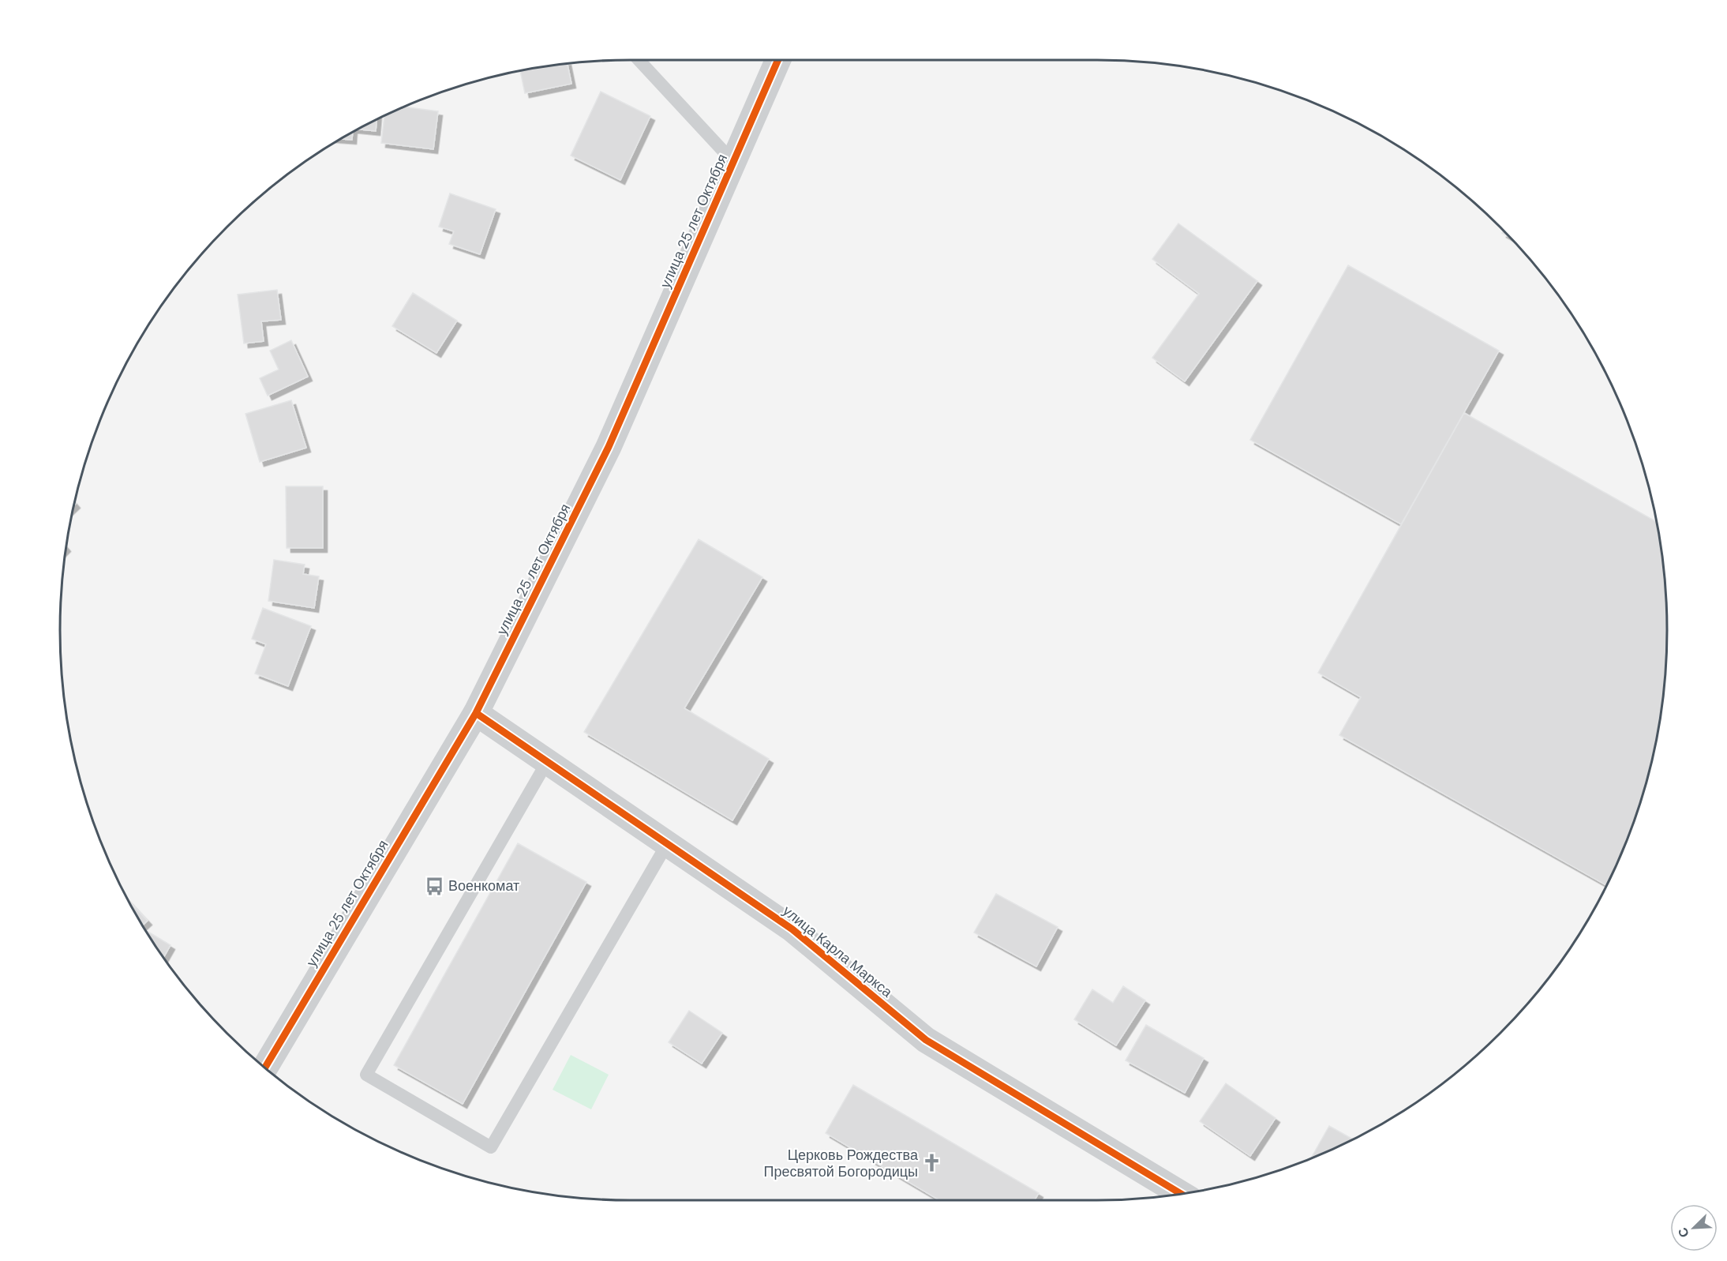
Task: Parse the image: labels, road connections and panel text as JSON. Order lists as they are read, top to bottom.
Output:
{
  "streets": {
    "street": ["улица 25 лет Октября", "улица Карла Маркса"]
  },
  "crossings": [
    ["улица 25 лет Октября", "улица Карла Маркса"]
  ],
  "places": {
    "bus stop": ["Военкомат"],
    "church": ["Церковь Рождества Пресвятой Богородицы"]
  },
  "north": "bottom left"
}
